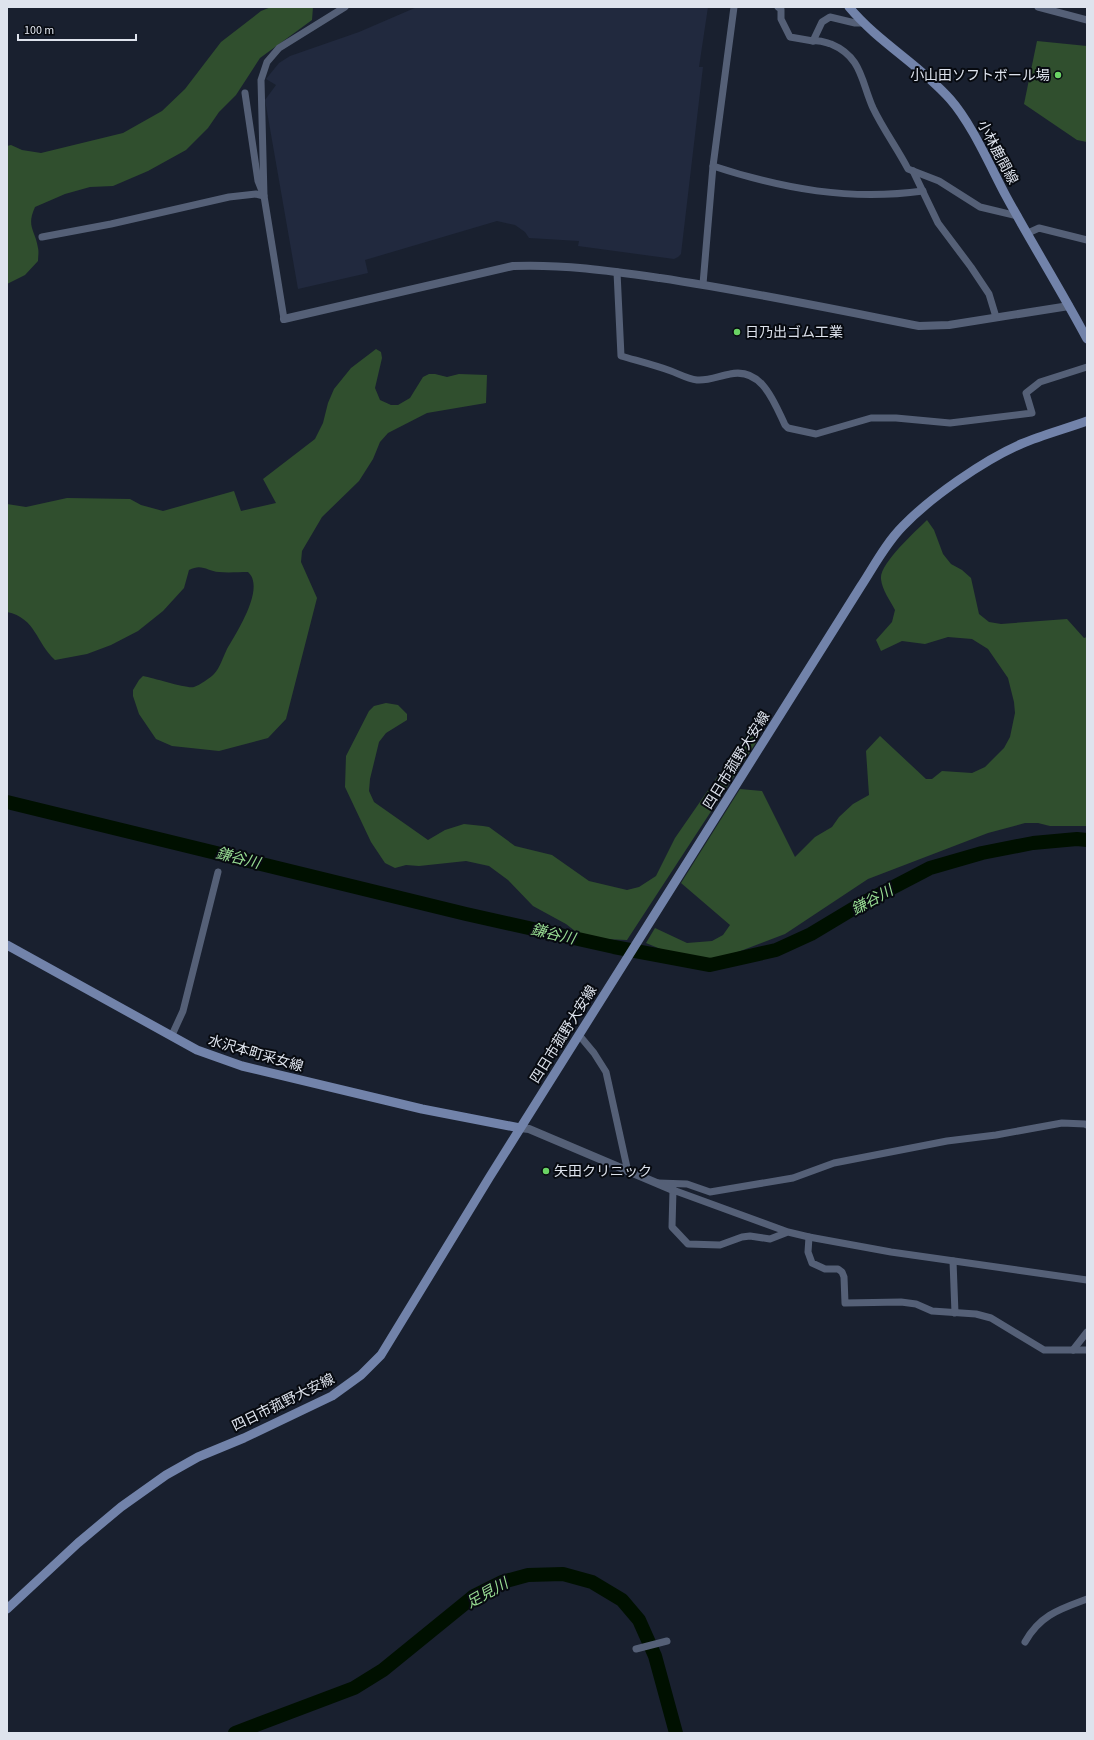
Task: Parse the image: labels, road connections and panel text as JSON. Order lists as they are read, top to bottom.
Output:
{
  "streets": {
    "main road": ["小林鹿間線", "四日市菰野大安線", "水沢本町采女線"]
  },
  "crossings": [
    ["四日市菰野大安線", "水沢本町采女線"]
  ],
  "water": ["鎌谷川", "足見川"],
  "places": ["小山田ソフトボール場", "日乃出ゴム工業", "矢田クリニック"],
  "scale_bar": "100 m"
}
